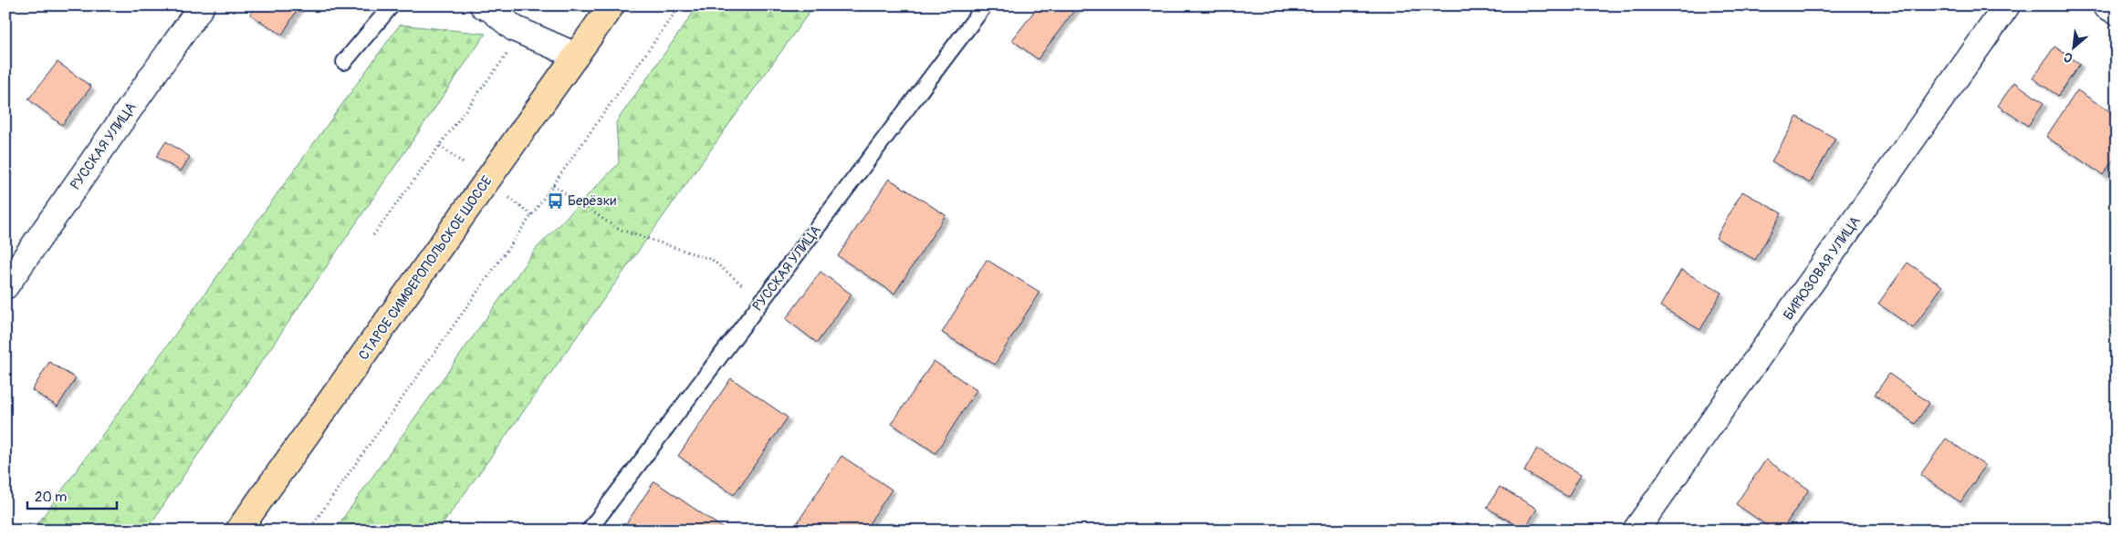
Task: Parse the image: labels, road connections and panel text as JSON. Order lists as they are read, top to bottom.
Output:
{
  "streets": {
    "main road": ["СТАРОЕ СИМФЕРОПОЛЬСКОЕ ШОССЕ"],
    "street": ["РУССКАЯ УЛИЦА", "БИРЮЗОВАЯ УЛИЦА"]
  },
  "places": {
    "bus stop": ["Берёзки"]
  },
  "scale_bar": "20 m",
  "north": "bottom left"
}
